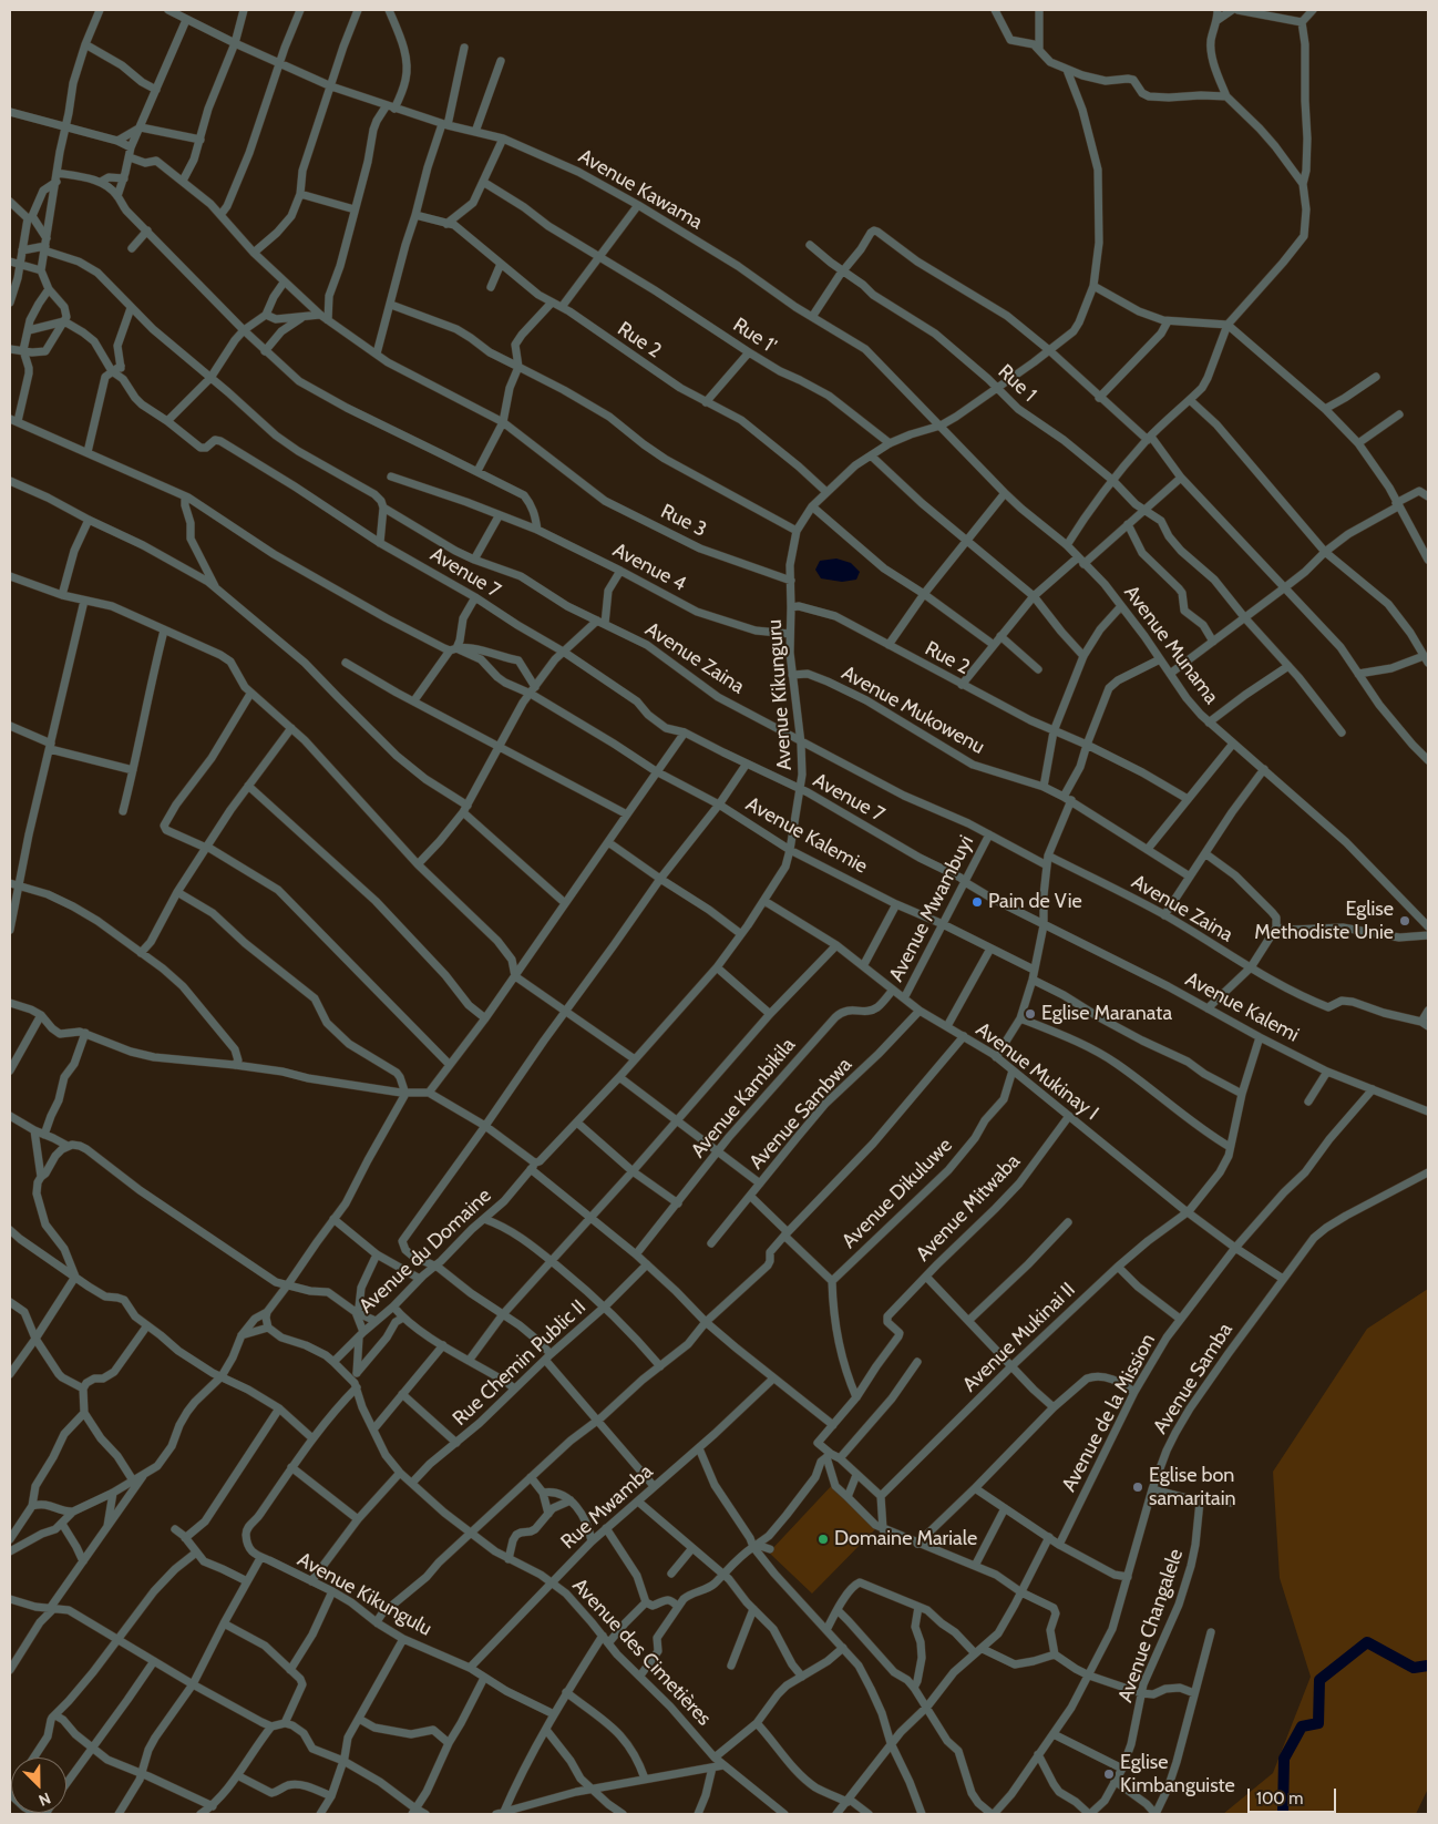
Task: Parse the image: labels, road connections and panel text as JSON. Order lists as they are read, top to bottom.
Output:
{
  "streets": {
    "street": [
      "Avenue Kawama",
      "Rue 1'",
      "Rue 2",
      "Rue 1",
      "Rue 3",
      "Avenue 4",
      "Avenue 7",
      "Avenue Munama",
      "Avenue Zaina",
      "Avenue Kikunguru",
      "Avenue Mukowenu",
      "Avenue Kalemie",
      "Avenue Mwambuyi",
      "Avenue Kalemi",
      "Avenue Mukinay I",
      "Avenue Kambikila",
      "Avenue Sambwa",
      "Avenue Dikuluwe",
      "Avenue Mitwaba",
      "Avenue du Domaine",
      "Avenue Mukinai II",
      "Rue Chemin Public II",
      "Avenue Samba",
      "Avenue de la Mission",
      "Rue Mwamba",
      "Avenue Kikungulu",
      "Avenue Changalele",
      "Avenue des Cimetières"
    ]
  },
  "crossings": [
    ["Avenue Kawama", "Avenue Munama"],
    ["Avenue Kawama", "Avenue Kikunguru"],
    ["Rue 1'", "Avenue Kikunguru"],
    ["Rue 2", "Avenue Kikunguru"],
    ["Rue 1", "Avenue Kikunguru"],
    ["Rue 3", "Avenue Kikunguru"],
    ["Avenue 4", "Avenue Kikunguru"],
    ["Avenue 7", "Avenue Kikunguru"],
    ["Avenue 7", "Avenue Mwambuyi"],
    ["Avenue 7", "Avenue Kalemi"],
    ["Avenue Munama", "Avenue Kikunguru"],
    ["Avenue Zaina", "Avenue Kikunguru"],
    ["Avenue Zaina", "Avenue Mwambuyi"],
    ["Avenue Kikunguru", "Avenue Mukowenu"],
    ["Avenue Kikunguru", "Avenue Kalemie"],
    ["Avenue Kikunguru", "Avenue Mukinay I"],
    ["Avenue Kikunguru", "Avenue du Domaine"],
    ["Avenue Kalemie", "Avenue Mwambuyi"],
    ["Avenue Mwambuyi", "Avenue Mukinay I"],
    ["Avenue Kalemi", "Avenue Mukinai II"],
    ["Avenue Kalemi", "Avenue de la Mission"],
    ["Avenue Mukinay I", "Avenue Kambikila"],
    ["Avenue Mukinay I", "Avenue Sambwa"],
    ["Avenue Mukinay I", "Avenue Dikuluwe"],
    ["Avenue Mukinay I", "Avenue Mitwaba"],
    ["Avenue Mukinay I", "Avenue Mukinai II"],
    ["Avenue Mukinay I", "Avenue Samba"],
    ["Avenue Mukinay I", "Avenue de la Mission"],
    ["Rue Chemin Public II", "Avenue des Cimetières"],
    ["Rue Mwamba", "Avenue Kikungulu"],
    ["Rue Mwamba", "Avenue des Cimetières"]
  ],
  "places": [
    "Pain de Vie",
    "Eglise Methodiste Unie",
    "Eglise Maranata",
    "Eglise bon samaritain",
    "Domaine Mariale",
    "Eglise Kimbanguiste"
  ],
  "scale_bar": "100 m",
  "north": "bottom right"
}
